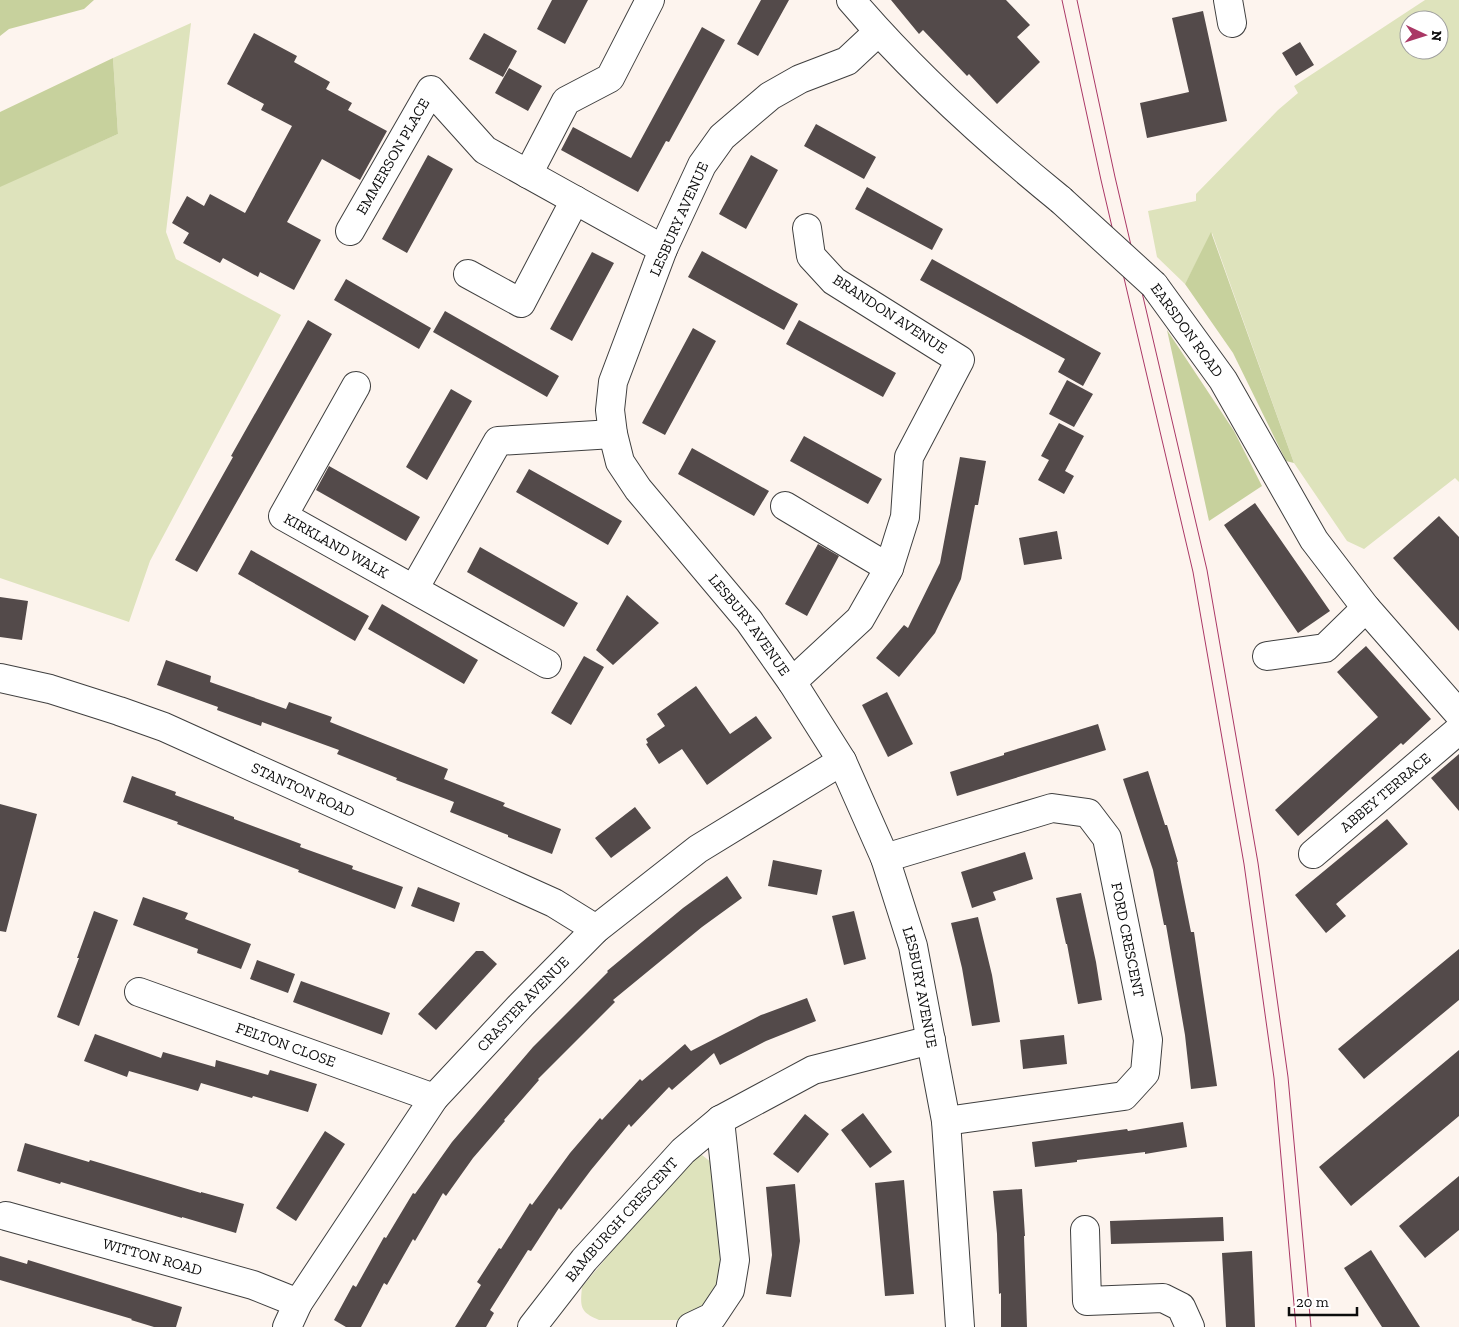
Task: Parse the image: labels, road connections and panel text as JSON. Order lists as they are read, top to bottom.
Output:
{
  "streets": {
    "street": [
      "EMMERSON PLACE",
      "LESBURY AVENUE",
      "BRANDON AVENUE",
      "EARSDON ROAD",
      "KIRKLAND WALK",
      "STANTON ROAD",
      "ABBEY TERRACE",
      "FORD CRESCENT",
      "CRASTER AVENUE",
      "FELTON CLOSE",
      "BAMBURGH CRESCENT",
      "WITTON ROAD"
    ]
  },
  "crossings": [
    ["EMMERSON PLACE", "LESBURY AVENUE"],
    ["LESBURY AVENUE", "BRANDON AVENUE"],
    ["LESBURY AVENUE", "EARSDON ROAD"],
    ["LESBURY AVENUE", "FORD CRESCENT"],
    ["LESBURY AVENUE", "CRASTER AVENUE"],
    ["LESBURY AVENUE", "BAMBURGH CRESCENT"],
    ["STANTON ROAD", "CRASTER AVENUE"],
    ["CRASTER AVENUE", "FELTON CLOSE"],
    ["CRASTER AVENUE", "WITTON ROAD"]
  ],
  "scale_bar": "20 m",
  "north": "right"
}
